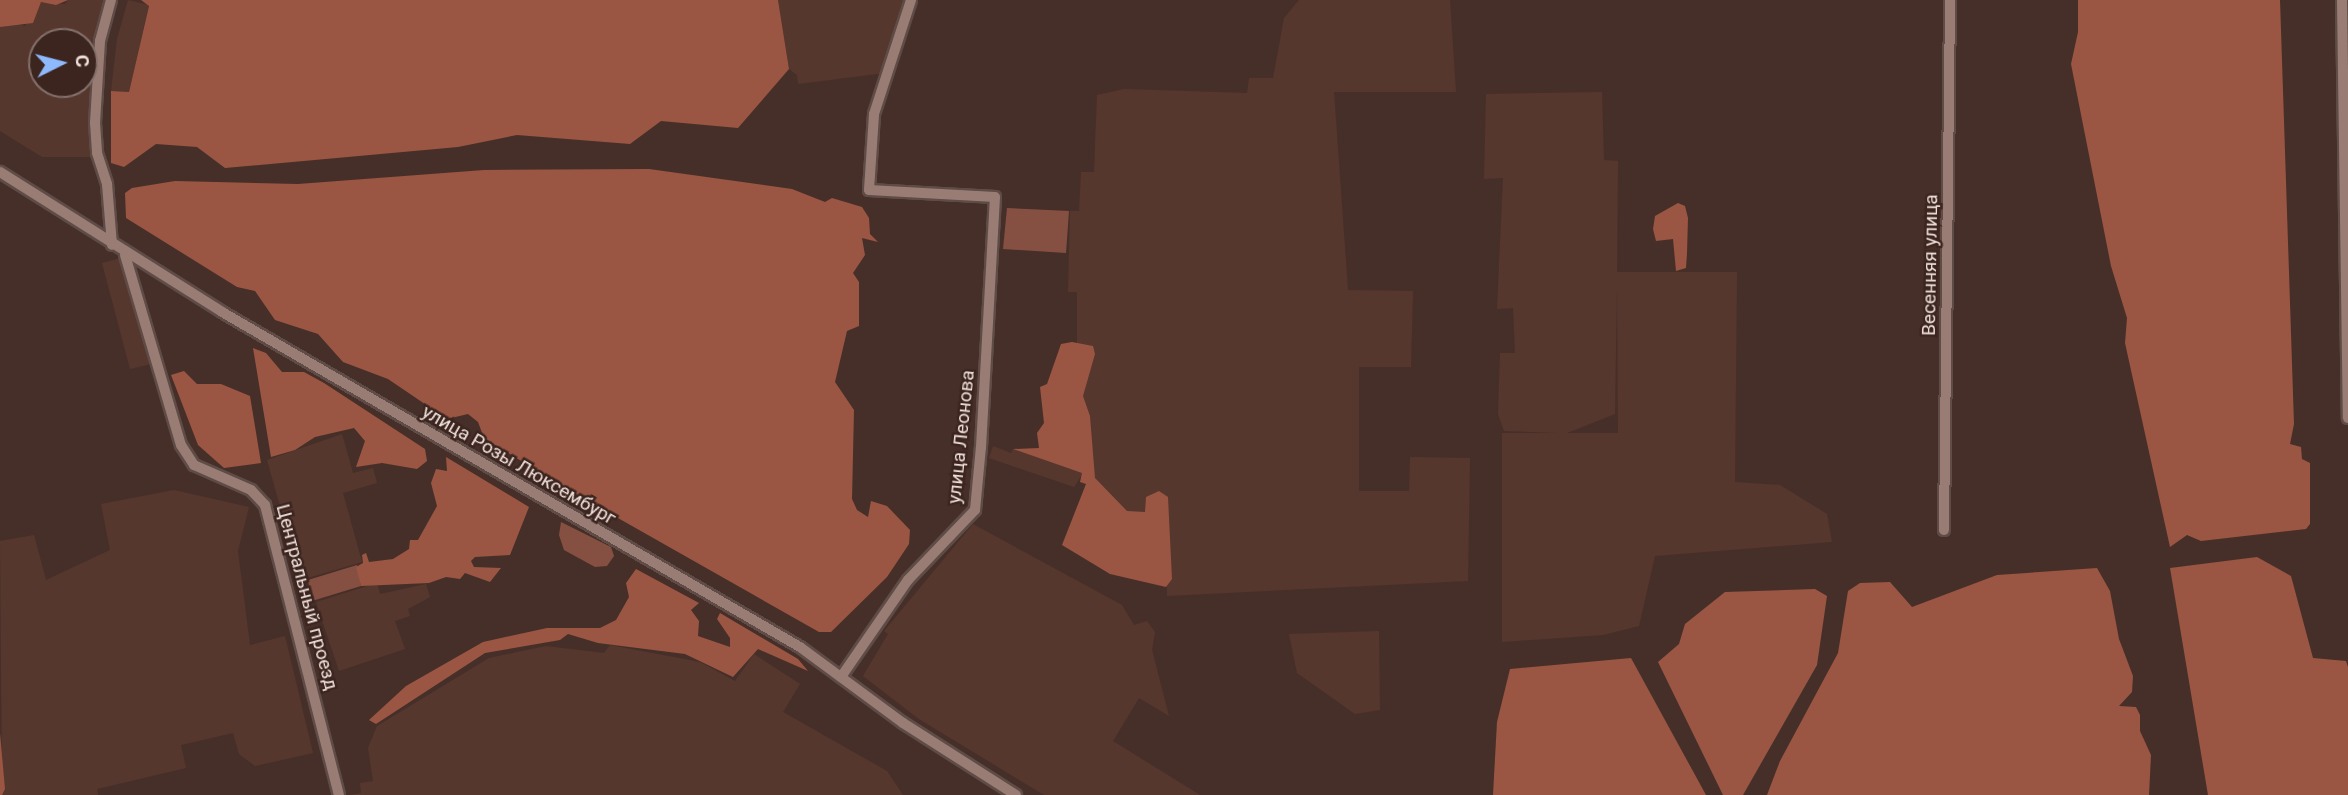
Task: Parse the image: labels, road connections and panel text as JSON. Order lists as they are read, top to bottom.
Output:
{
  "streets": {
    "street": [
      "Весенняя улица",
      "улица Леонова",
      "улица Розы Люксембург",
      "Центральный проезд"
    ]
  },
  "crossings": [
    ["улица Леонова", "улица Розы Люксембург"],
    ["улица Розы Люксембург", "Центральный проезд"]
  ],
  "north": "right"
}
